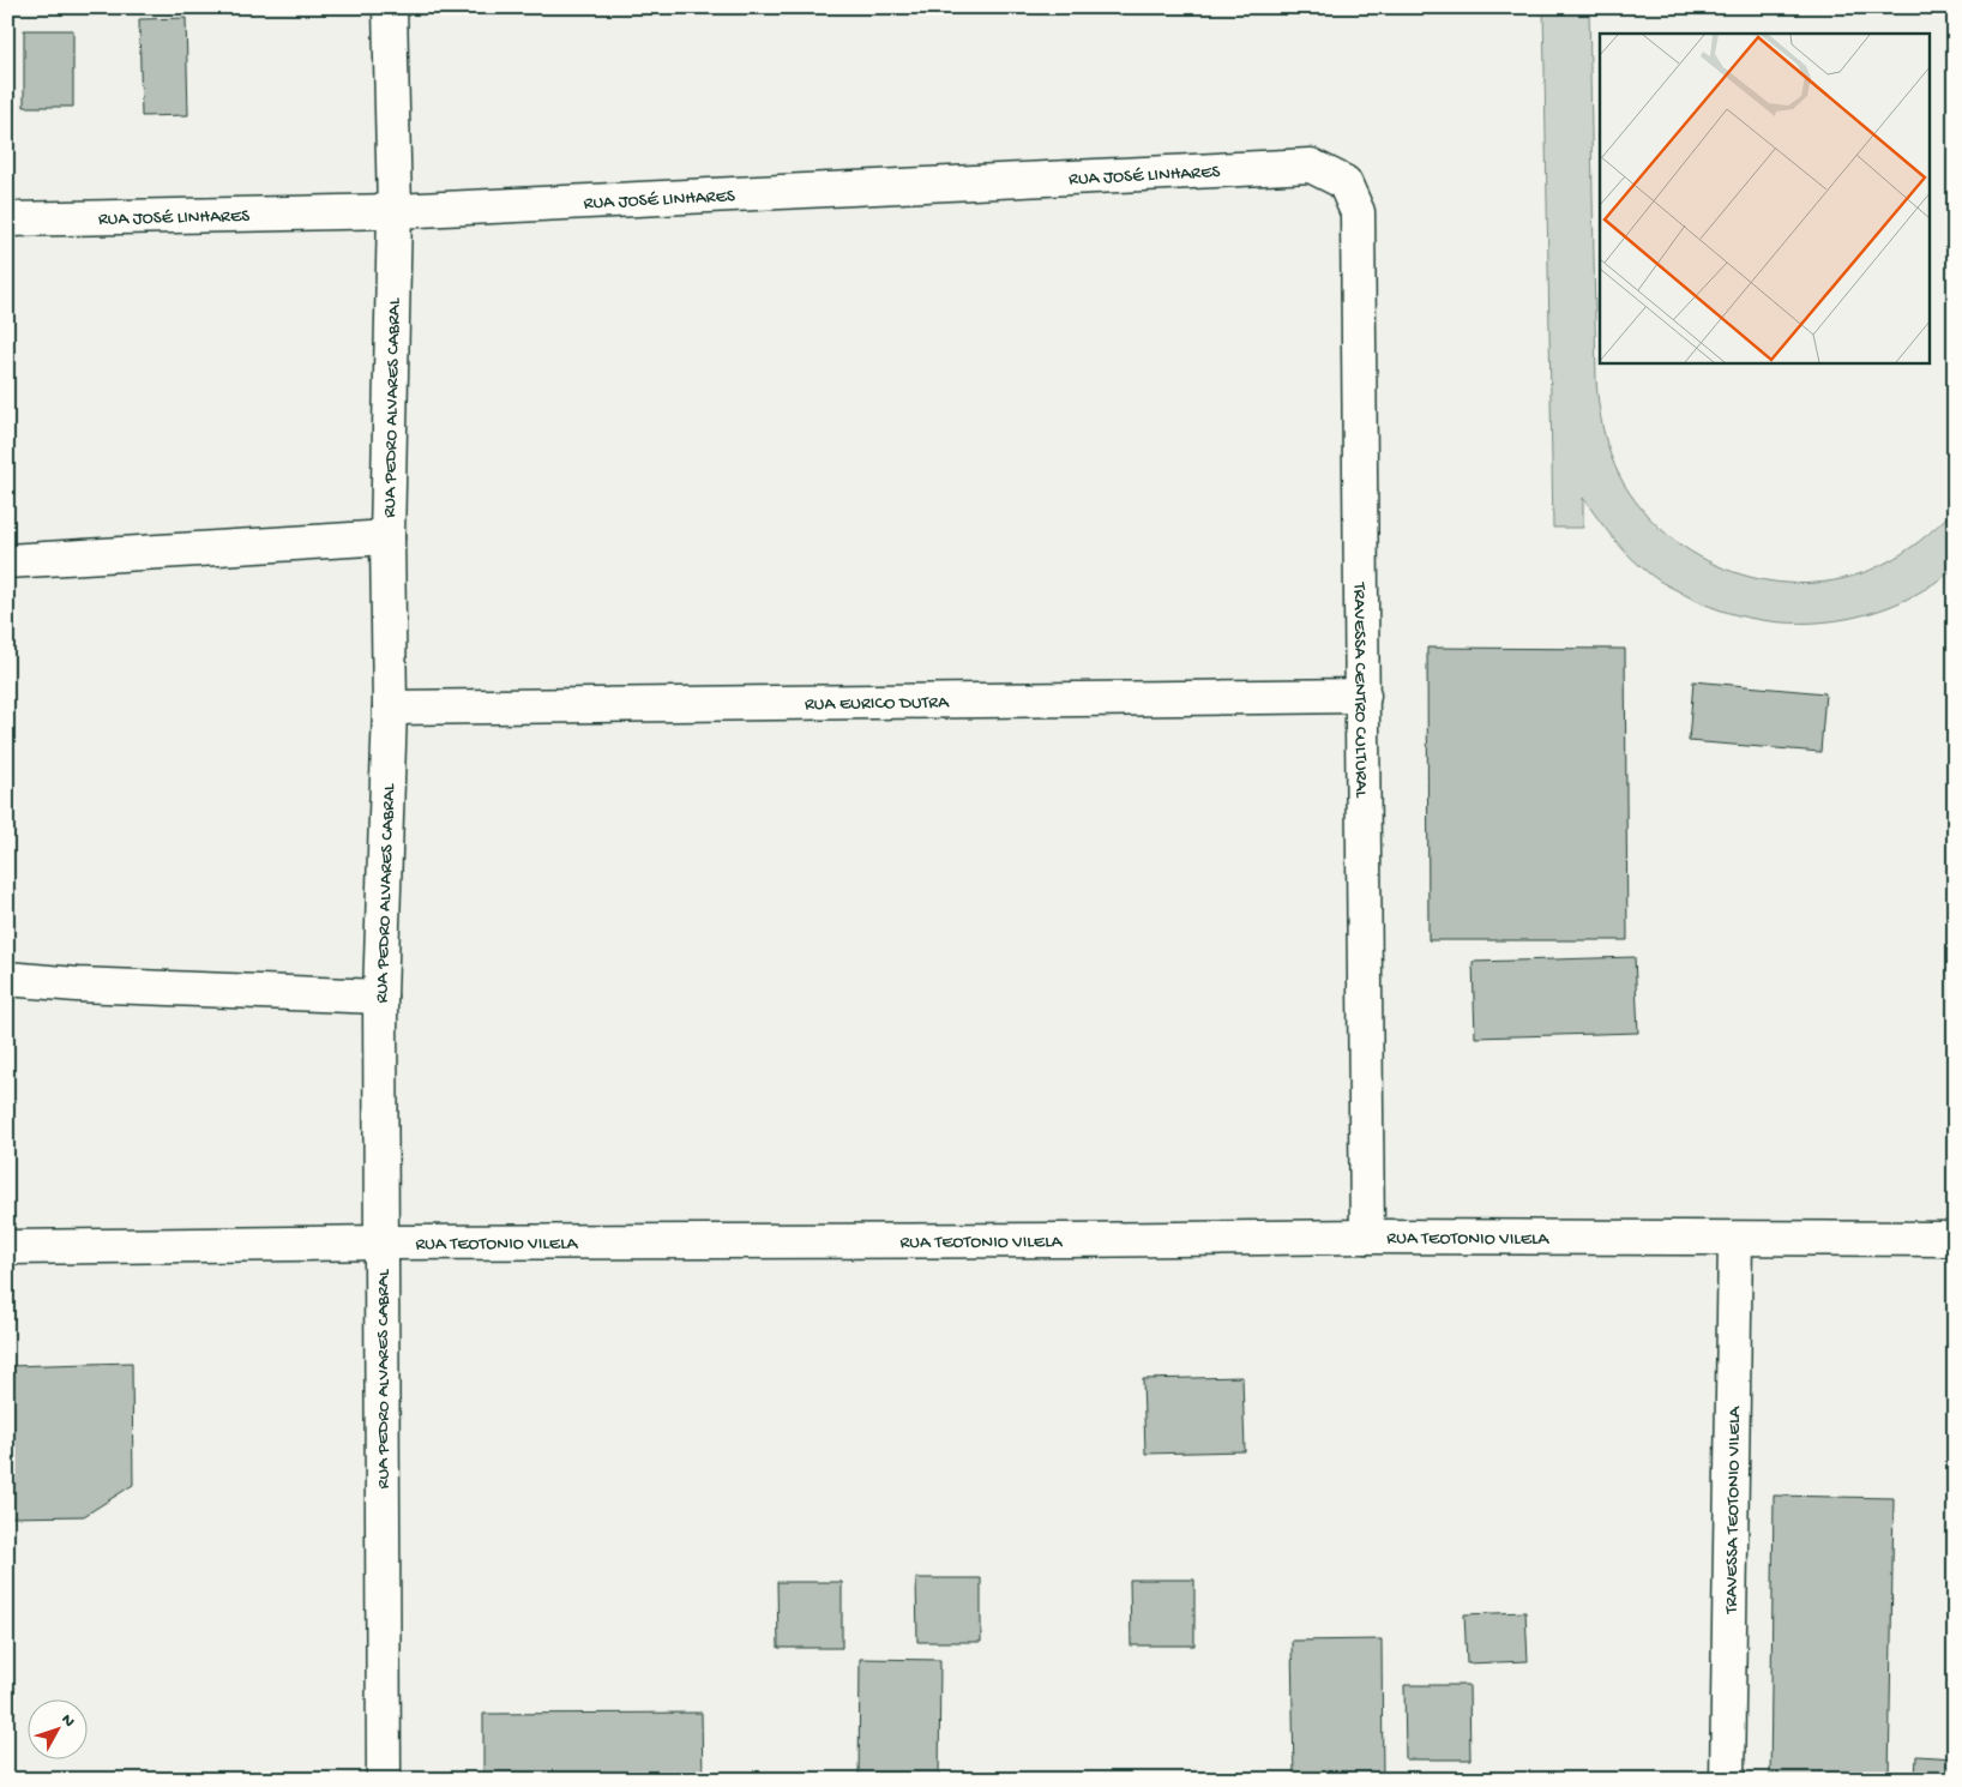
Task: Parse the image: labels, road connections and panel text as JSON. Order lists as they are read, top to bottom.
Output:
{
  "streets": {
    "street": [
      "RUA JOSÉ LINHARES",
      "RUA PEDRO ALVARES CABRAL",
      "TRAVESSA CENTRO CULTURAL",
      "RUA EURICO DUTRA",
      "RUA TEOTONIO VILELA",
      "TRAVESSA TEOTONIO VILELA"
    ]
  },
  "crossings": [
    ["RUA JOSÉ LINHARES", "RUA PEDRO ALVARES CABRAL"],
    ["RUA JOSÉ LINHARES", "TRAVESSA CENTRO CULTURAL"],
    ["RUA PEDRO ALVARES CABRAL", "RUA EURICO DUTRA"],
    ["RUA PEDRO ALVARES CABRAL", "RUA TEOTONIO VILELA"],
    ["TRAVESSA CENTRO CULTURAL", "RUA EURICO DUTRA"],
    ["TRAVESSA CENTRO CULTURAL", "RUA TEOTONIO VILELA"],
    ["RUA TEOTONIO VILELA", "TRAVESSA TEOTONIO VILELA"]
  ],
  "north": "top right"
}
